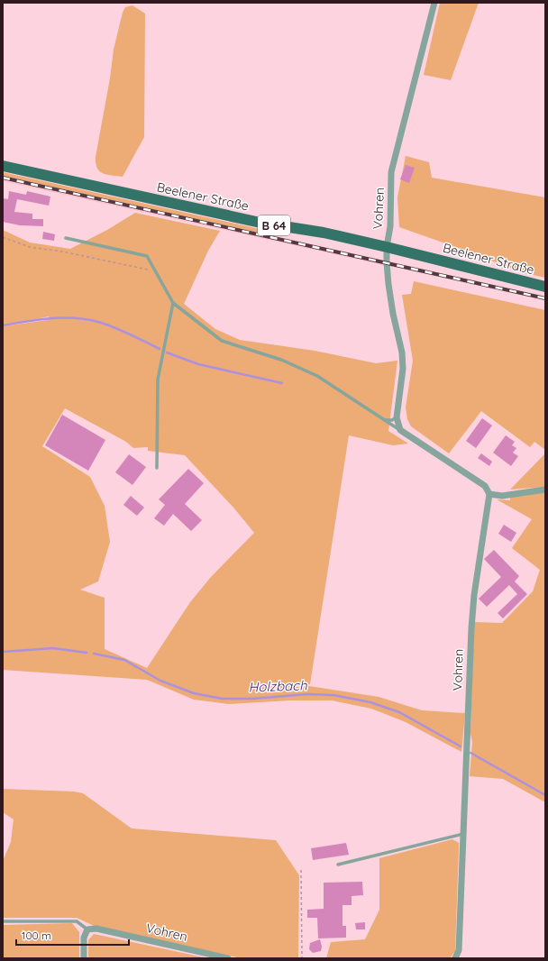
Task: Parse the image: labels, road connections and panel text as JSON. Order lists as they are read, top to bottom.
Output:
{
  "streets": {
    "main road": ["Beelener Straße", "B 64"],
    "street": ["Vohren"]
  },
  "crossings": [
    ["Beelener Straße", "Vohren"]
  ],
  "water": ["Holzbach"],
  "scale_bar": "100 m"
}
